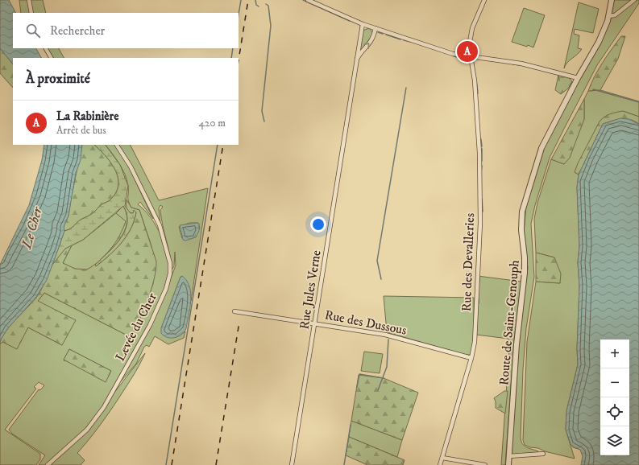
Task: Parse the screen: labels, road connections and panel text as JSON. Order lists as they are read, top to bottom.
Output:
{
  "streets": {
    "street": [
      "Rue des Devalleries",
      "Rue Jules Verne",
      "Rue des Dussous",
      "Route de Saint-Genouph",
      "Levée du Cher"
    ]
  },
  "crossings": [
    ["Rue des Devalleries", "Rue des Dussous"],
    ["Rue Jules Verne", "Rue des Dussous"]
  ],
  "water": ["Le Cher"],
  "page": {
    "search": "Rechercher",
    "pins": "A",
    "heading": "À proximité",
    "list": [
      {
        "mark": "A",
        "name": "La Rabinière",
        "note": "Arrêt de bus",
        "value": "420 m"
      }
    ],
    "map_buttons": ["+", "−"]
  }
}
